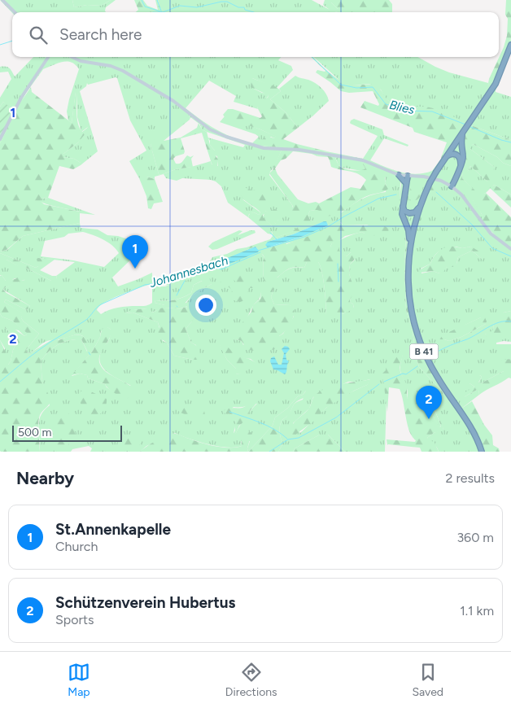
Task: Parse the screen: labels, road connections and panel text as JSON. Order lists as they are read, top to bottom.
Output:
{
  "streets": {
    "highway": ["B 41"]
  },
  "water": ["Blies", "Johannesbach"],
  "scale_bar": "500 m",
  "page": {
    "search": "Search here",
    "pins": ["1", "2"],
    "scale": "500 m",
    "heading": ["Nearby", "2 results"],
    "list": [
      {
        "mark": "1",
        "name": "St.Annenkapelle",
        "note": "Church",
        "value": "360 m"
      },
      {
        "mark": "2",
        "name": "Schützenverein Hubertus",
        "note": "Sports",
        "value": "1.1 km"
      }
    ],
    "nav": ["Map", "Directions", "Saved"]
  },
  "grid": {
    "rows": ["1", "2"]
  }
}
